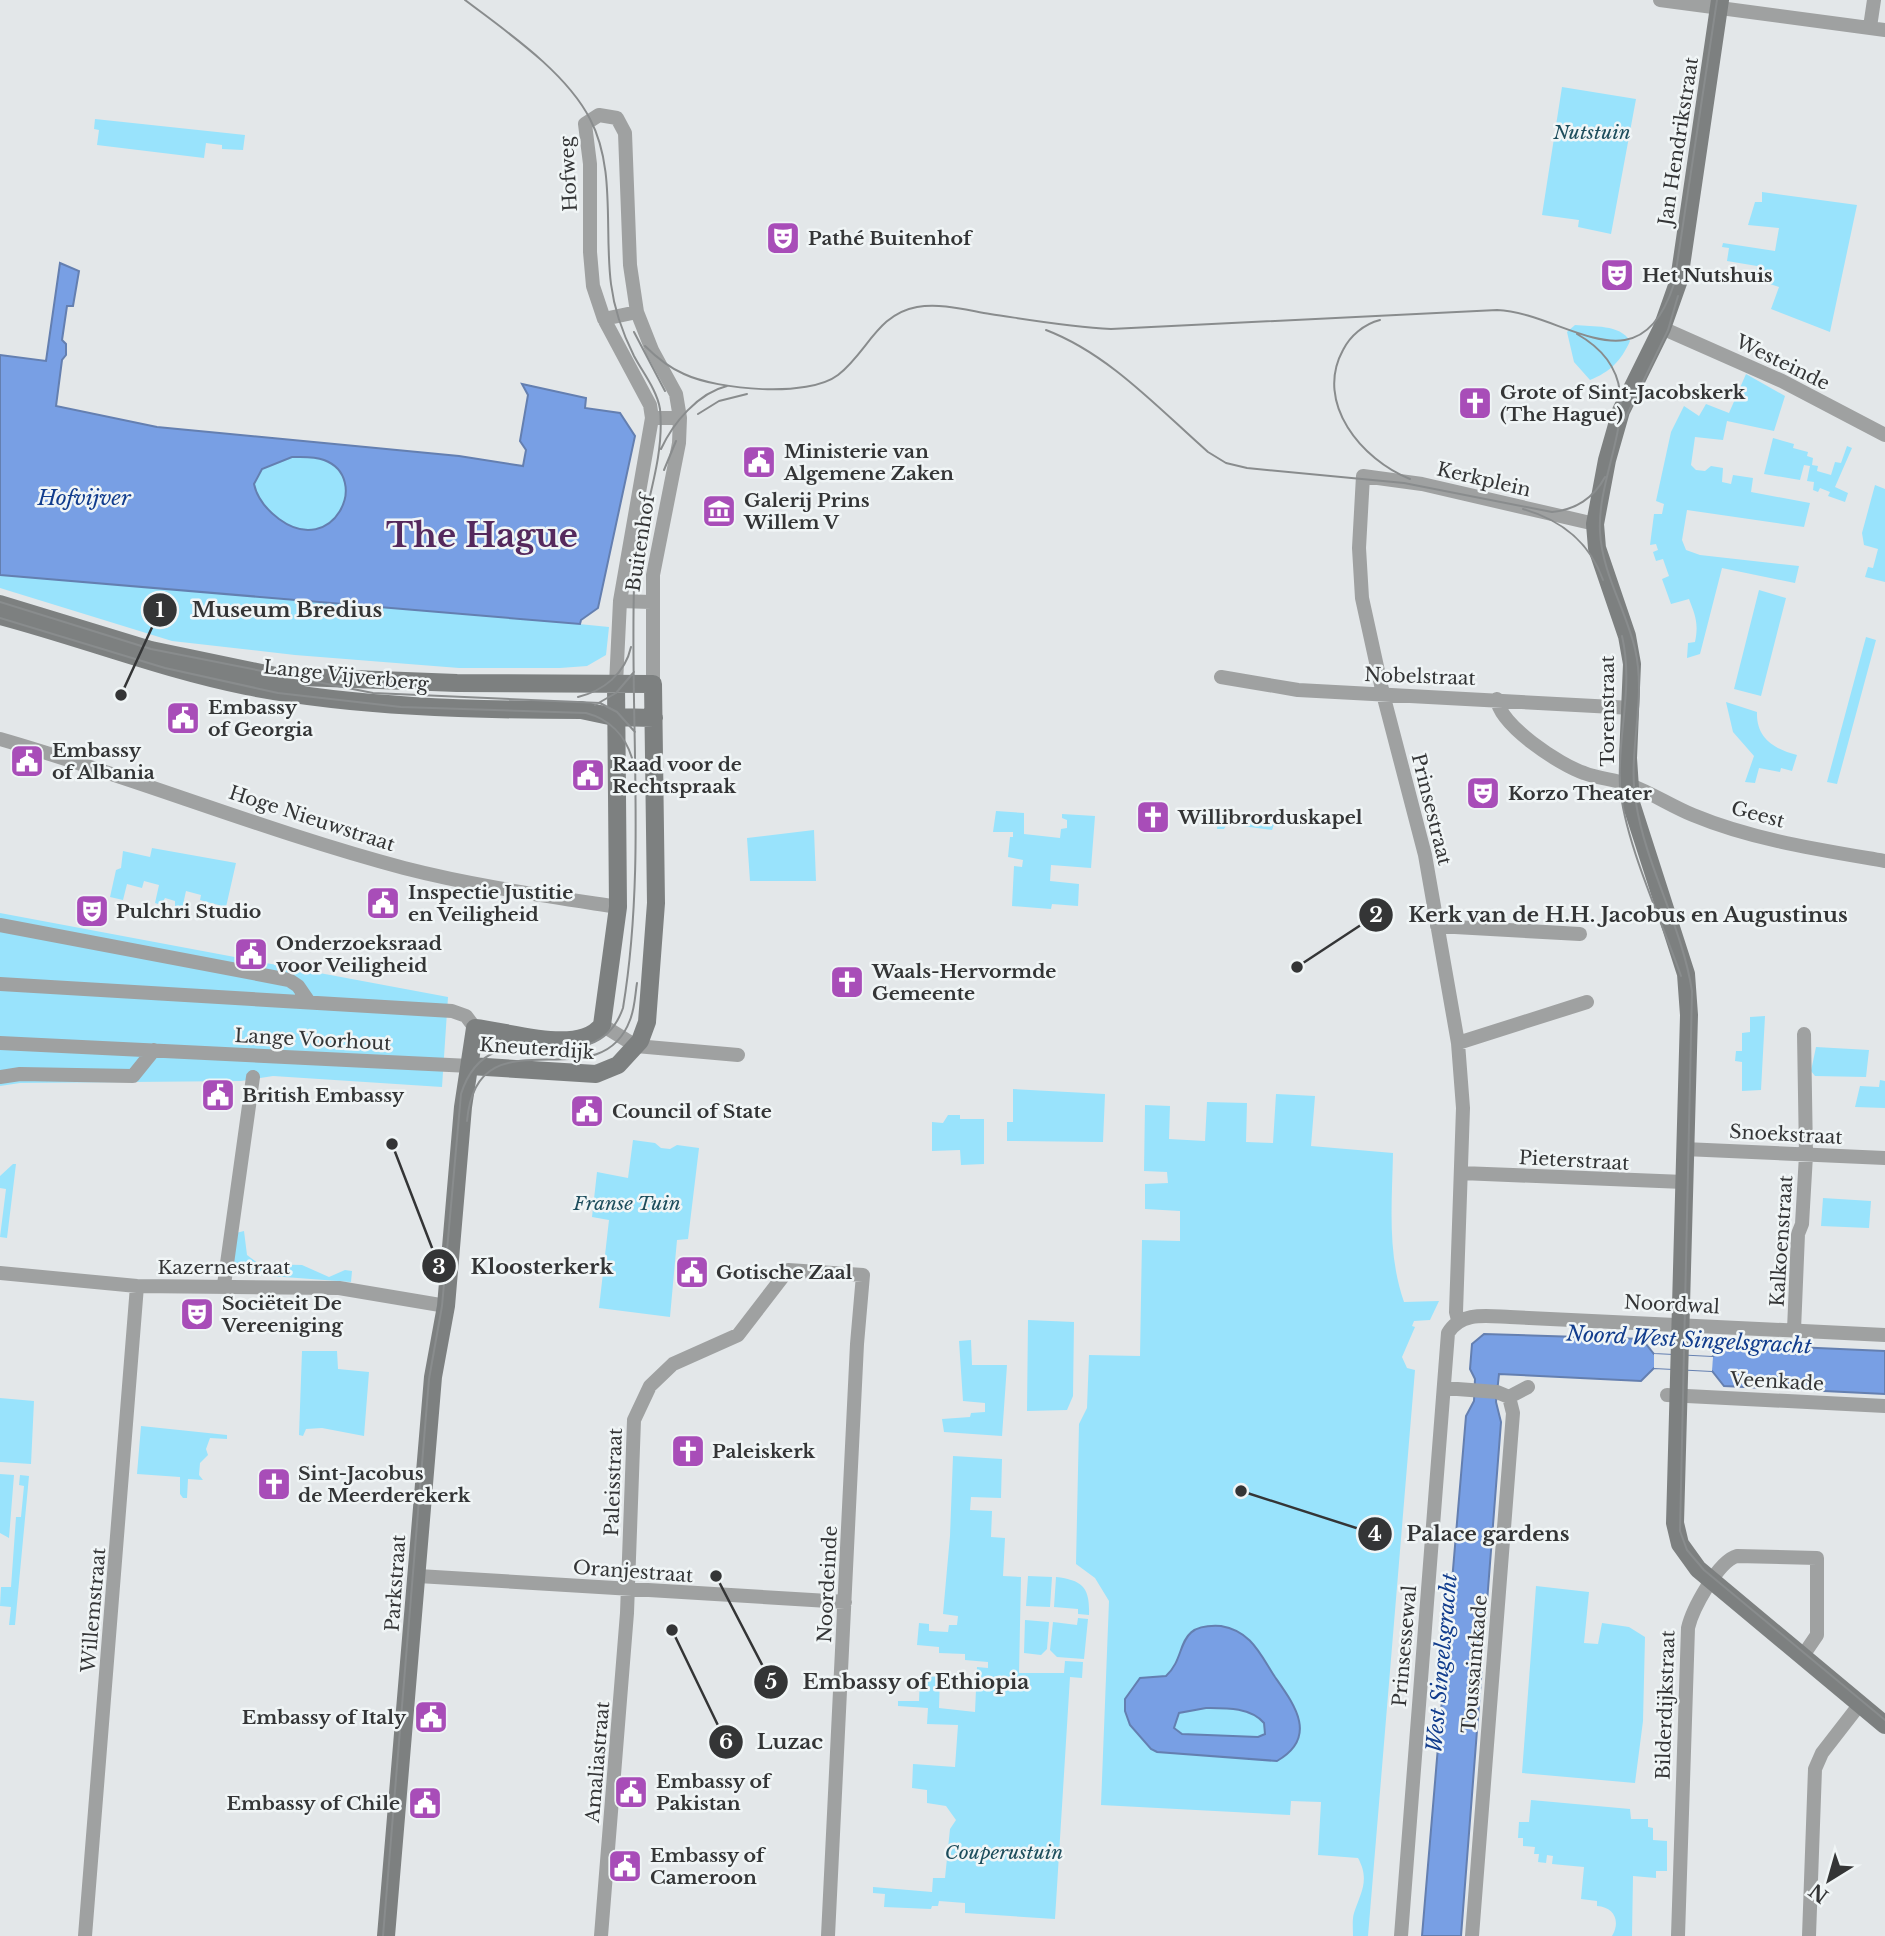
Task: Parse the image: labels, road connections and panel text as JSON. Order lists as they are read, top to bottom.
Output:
{
  "streets": {
    "street": [
      "Jan Hendrikstraat",
      "Hofweg",
      "Westeinde",
      "Kerkplein",
      "Buitenhof",
      "Lange Vijverberg",
      "Nobelstraat",
      "Torenstraat",
      "Prinsestraat",
      "Geest",
      "Hoge Nieuwstraat",
      "Lange Voorhout",
      "Kneuterdijk",
      "Snoekstraat",
      "Pieterstraat",
      "Kalkoenstraat",
      "Kazernestraat",
      "Noordwal",
      "Veenkade",
      "Paleisstraat",
      "Oranjestraat",
      "Parkstraat",
      "Noordeinde",
      "Willemstraat",
      "Prinsessewal",
      "Toussaintkade",
      "Bilderdijkstraat",
      "Amaliastraat"
    ]
  },
  "crossings": [
    ["Jan Hendrikstraat", "Westeinde"],
    ["Jan Hendrikstraat", "Torenstraat"],
    ["Hofweg", "Buitenhof"],
    ["Westeinde", "Torenstraat"],
    ["Kerkplein", "Torenstraat"],
    ["Kerkplein", "Prinsestraat"],
    ["Buitenhof", "Lange Vijverberg"],
    ["Buitenhof", "Kneuterdijk"],
    ["Lange Vijverberg", "Kneuterdijk"],
    ["Nobelstraat", "Torenstraat"],
    ["Nobelstraat", "Prinsestraat"],
    ["Nobelstraat", "Geest"],
    ["Torenstraat", "Geest"],
    ["Torenstraat", "Snoekstraat"],
    ["Torenstraat", "Pieterstraat"],
    ["Torenstraat", "Noordwal"],
    ["Torenstraat", "Veenkade"],
    ["Prinsestraat", "Pieterstraat"],
    ["Prinsestraat", "Noordwal"],
    ["Prinsestraat", "Prinsessewal"],
    ["Hoge Nieuwstraat", "Kneuterdijk"],
    ["Lange Voorhout", "Kneuterdijk"],
    ["Lange Voorhout", "Parkstraat"],
    ["Kneuterdijk", "Parkstraat"],
    ["Snoekstraat", "Kalkoenstraat"],
    ["Kalkoenstraat", "Noordwal"],
    ["Kazernestraat", "Parkstraat"],
    ["Kazernestraat", "Willemstraat"],
    ["Noordwal", "Prinsessewal"],
    ["Paleisstraat", "Oranjestraat"],
    ["Paleisstraat", "Noordeinde"],
    ["Paleisstraat", "Amaliastraat"],
    ["Oranjestraat", "Parkstraat"],
    ["Oranjestraat", "Noordeinde"],
    ["Oranjestraat", "Amaliastraat"]
  ],
  "districts": ["The Hague"],
  "water": ["Hofvijver", "Noord West Singelsgracht", "West Singelsgracht"],
  "parks": ["Nutstuin", "Franse Tuin", "Couperustuin"],
  "places": {
    "theatre": [
      "Pathé Buitenhof",
      "Het Nutshuis",
      "Korzo Theater",
      "Pulchri Studio",
      "Sociëteit De Vereeniging"
    ],
    "church": [
      "Grote of Sint-Jacobskerk (The Hague)",
      "Willibrorduskapel",
      "Waals-Hervormde Gemeente",
      "Paleiskerk",
      "Sint-Jacobus de Meerderekerk"
    ],
    "public building": [
      "Ministerie van Algemene Zaken",
      "Embassy of Georgia",
      "Embassy of Albania",
      "Raad voor de Rechtspraak",
      "Inspectie Justitie en Veiligheid",
      "Onderzoeksraad voor Veiligheid",
      "British Embassy",
      "Council of State",
      "Gotische Zaal",
      "Embassy of Italy",
      "Embassy of Pakistan",
      "Embassy of Chile",
      "Embassy of Cameroon"
    ],
    "museum": ["Galerij Prins Willem V"],
    "other": [
      "Museum Bredius",
      "Kerk van de H.H. Jacobus en Augustinus",
      "Kloosterkerk",
      "Palace gardens",
      "Embassy of Ethiopia",
      "Luzac"
    ]
  },
  "north": "bottom left"
}
